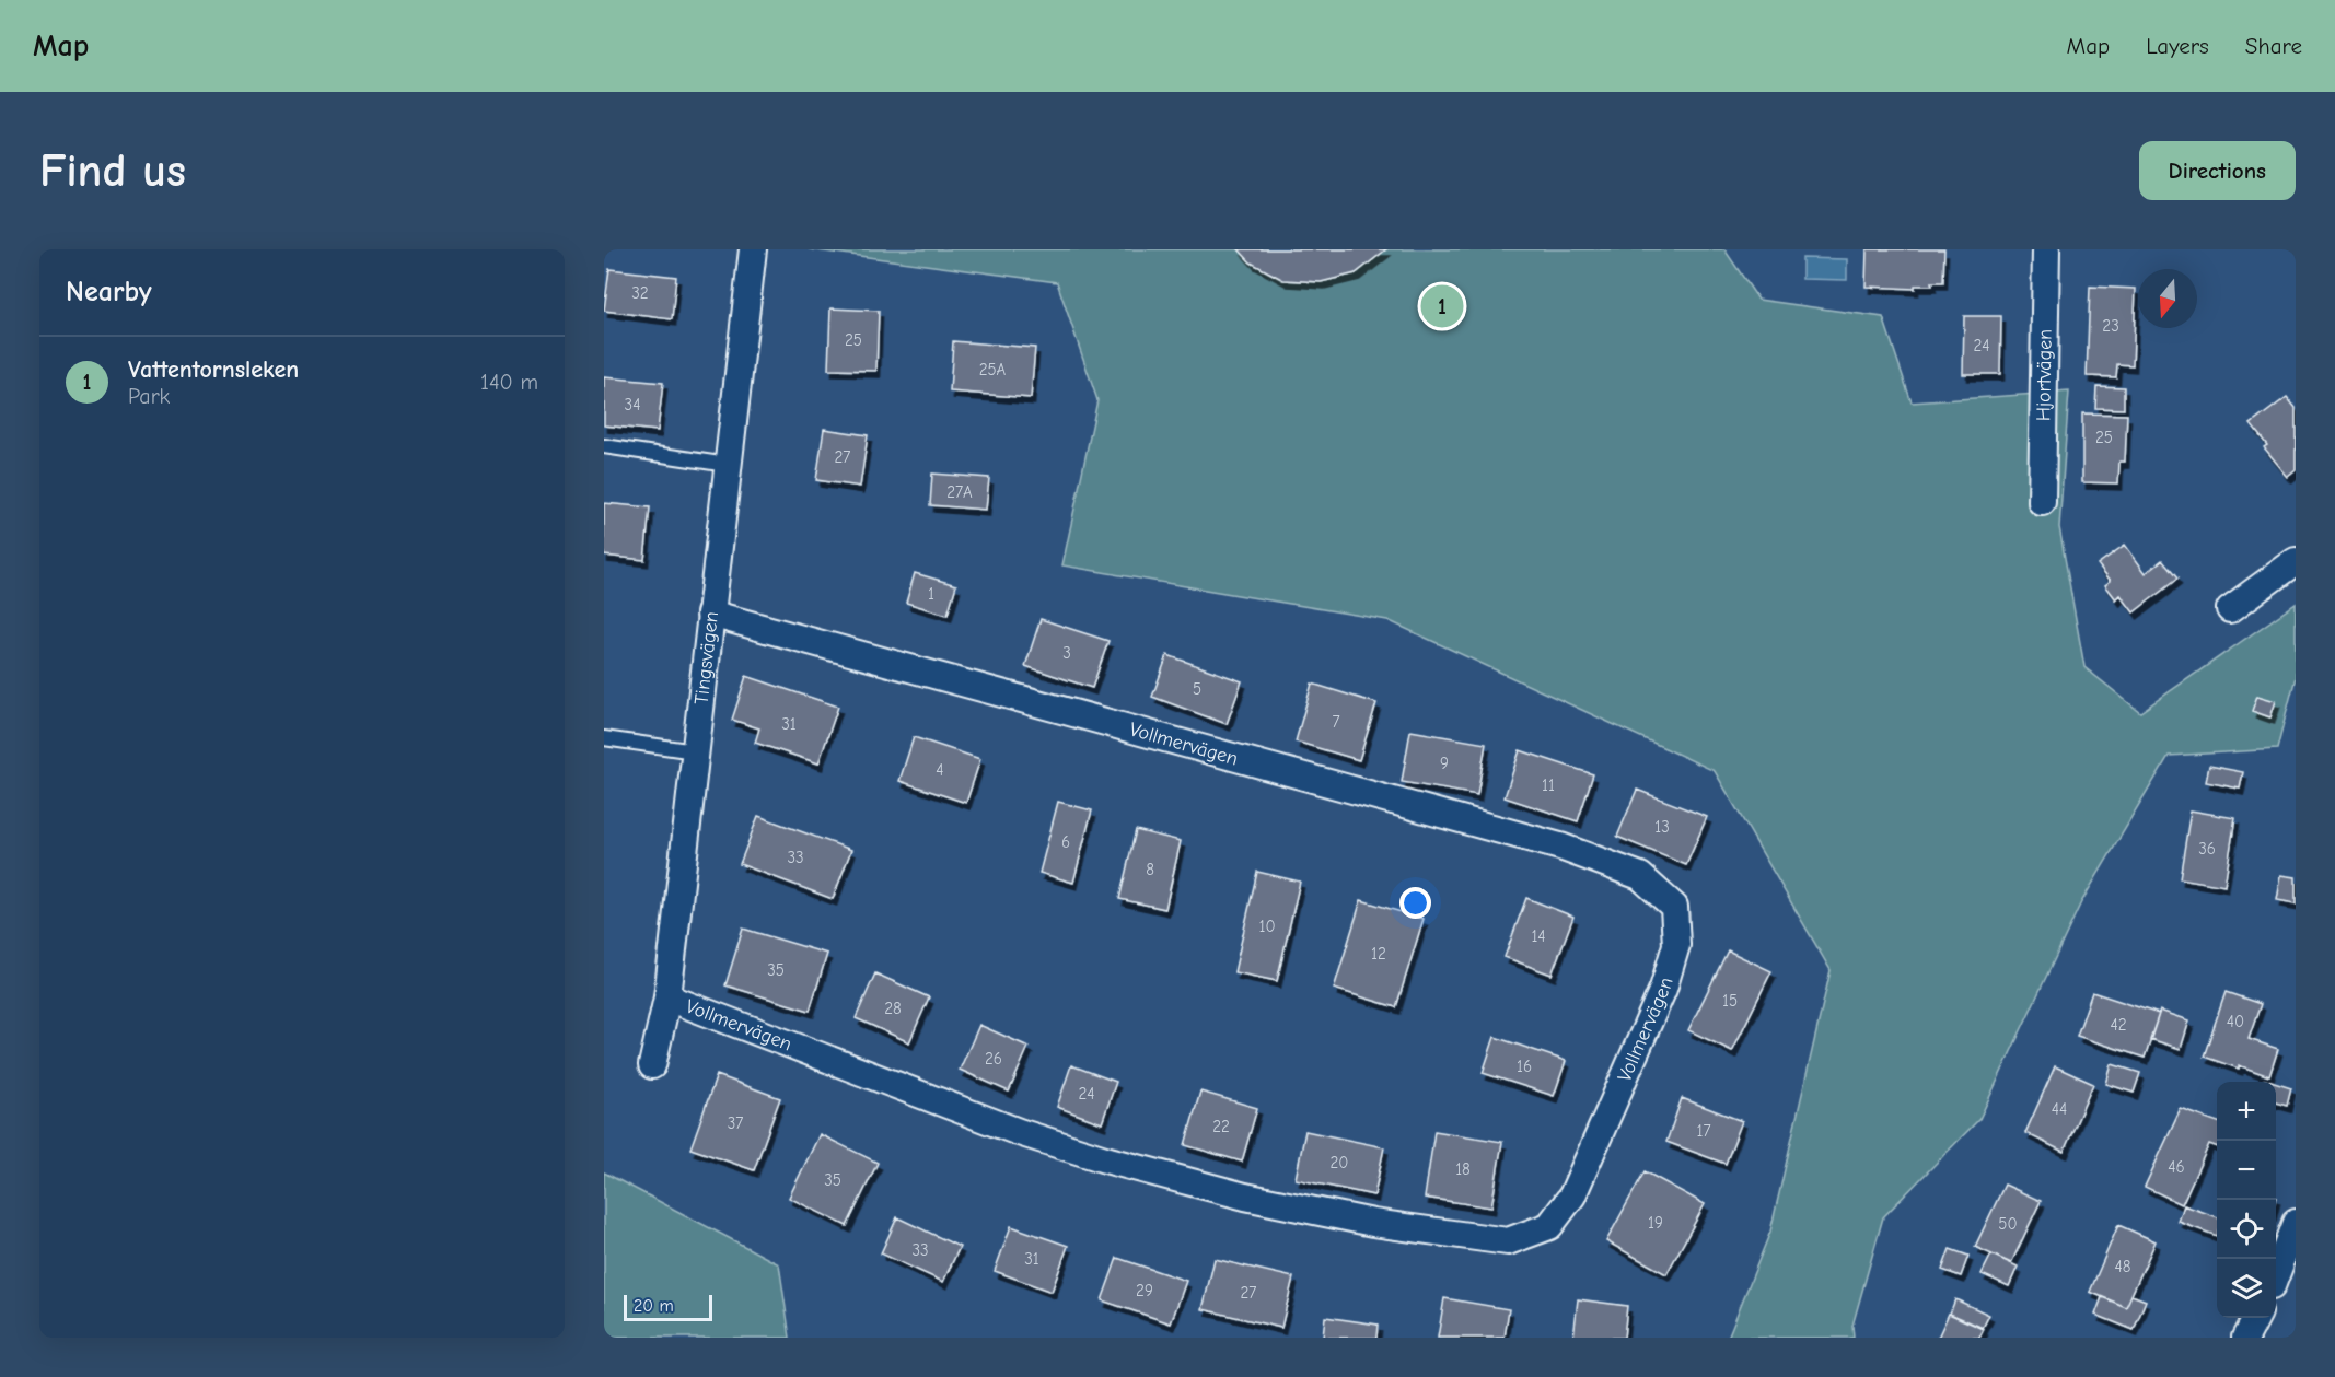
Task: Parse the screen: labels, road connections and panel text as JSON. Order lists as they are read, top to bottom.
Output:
{
  "streets": {
    "street": ["Hjortvägen", "Tingsvägen", "Vollmervägen"]
  },
  "crossings": [
    ["Tingsvägen", "Vollmervägen"]
  ],
  "house_numbers": [
    "32",
    "23",
    "25",
    "24",
    "25A",
    "34",
    "25",
    "27",
    "27A",
    "1",
    "3",
    "5",
    "7",
    "31",
    "9",
    "4",
    "11",
    "13",
    "6",
    "36",
    "33",
    "8",
    "10",
    "14",
    "12",
    "35",
    "15",
    "28",
    "40",
    "42",
    "26",
    "16",
    "24",
    "44",
    "37",
    "22",
    "17",
    "20",
    "46",
    "18",
    "35",
    "19",
    "50",
    "33",
    "31",
    "48",
    "29",
    "27"
  ],
  "scale_bar": "20 m",
  "north": "bottom",
  "page": {
    "header": "Map",
    "nav": ["Map", "Layers", "Share"],
    "buttons": "Directions",
    "title": "Find us",
    "heading": "Nearby",
    "pins": "1",
    "list": [
      {
        "mark": "1",
        "name": "Vattentornsleken",
        "note": "Park",
        "value": "140 m"
      }
    ],
    "map_buttons": ["+", "−"],
    "scale": "20 m"
  }
}
